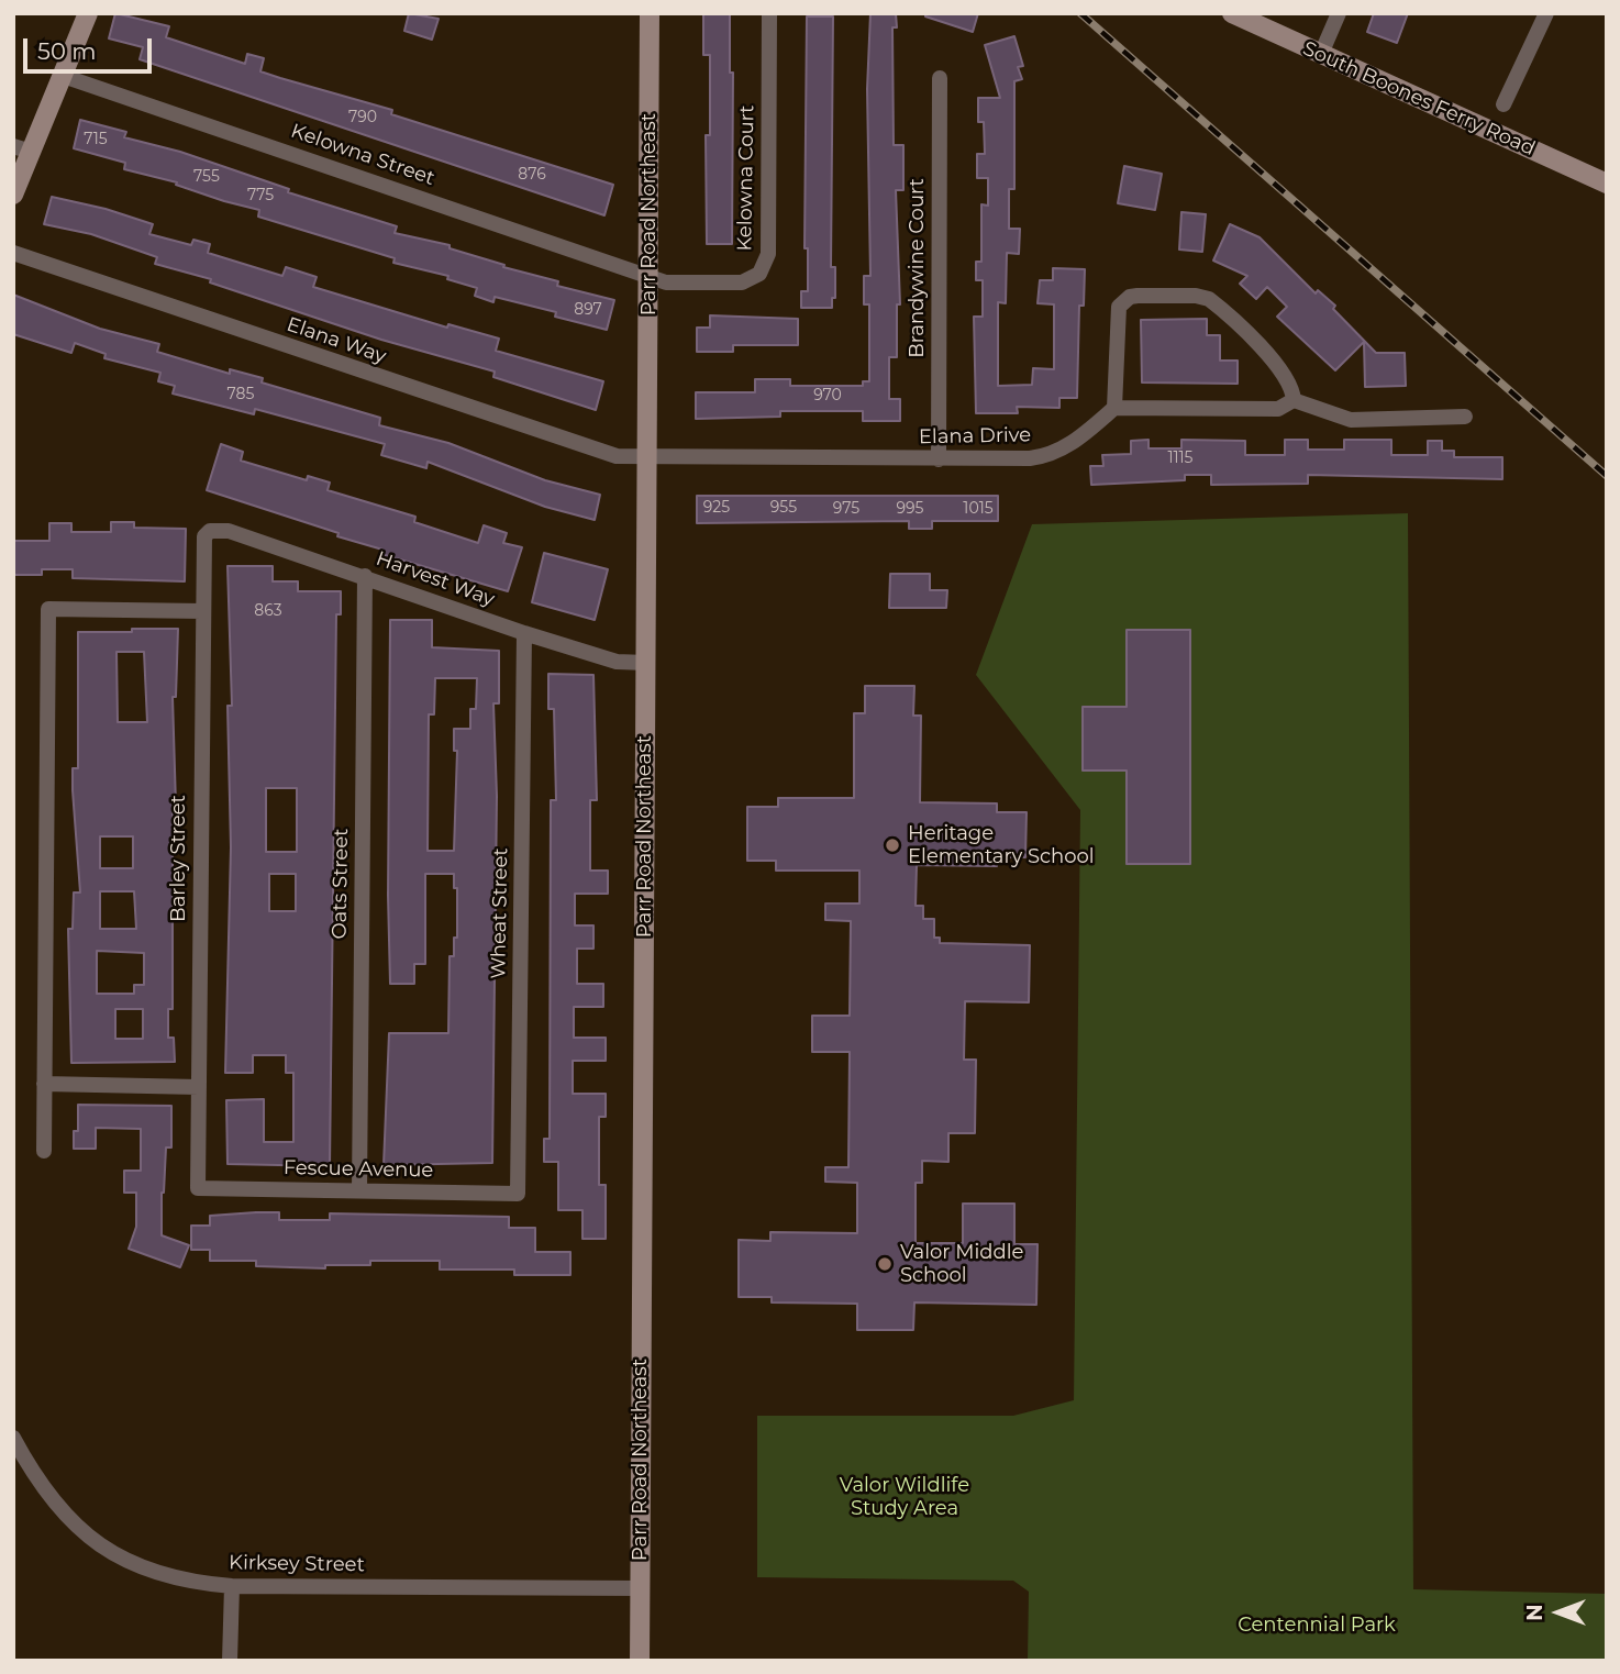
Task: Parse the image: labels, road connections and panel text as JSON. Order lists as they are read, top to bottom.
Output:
{
  "streets": {
    "main road": ["South Boones Ferry Road", "Parr Road Northeast"],
    "street": [
      "Kelowna Street",
      "Kelowna Court",
      "Brandywine Court",
      "Elana Way",
      "Elana Drive",
      "Harvest Way",
      "Barley Street",
      "Oats Street",
      "Wheat Street",
      "Fescue Avenue",
      "Kirksey Street"
    ]
  },
  "crossings": [
    ["Kelowna Street", "Kelowna Court"],
    ["Kelowna Street", "Parr Road Northeast"],
    ["Kelowna Court", "Parr Road Northeast"],
    ["Parr Road Northeast", "Elana Way"],
    ["Parr Road Northeast", "Elana Drive"],
    ["Parr Road Northeast", "Harvest Way"],
    ["Parr Road Northeast", "Kirksey Street"],
    ["Brandywine Court", "Elana Drive"],
    ["Elana Way", "Elana Drive"],
    ["Harvest Way", "Barley Street"],
    ["Harvest Way", "Oats Street"],
    ["Harvest Way", "Wheat Street"],
    ["Barley Street", "Fescue Avenue"],
    ["Oats Street", "Fescue Avenue"],
    ["Wheat Street", "Fescue Avenue"]
  ],
  "parks": ["Valor Wildlife Study Area", "Centennial Park"],
  "places": ["Heritage Elementary School", "Valor Middle School"],
  "house_numbers": [
    "790",
    "715",
    "876",
    "755",
    "775",
    "897",
    "785",
    "970",
    "1115",
    "925",
    "955",
    "975",
    "995",
    "1015",
    "863"
  ],
  "scale_bar": "50 m",
  "north": "left"
}
